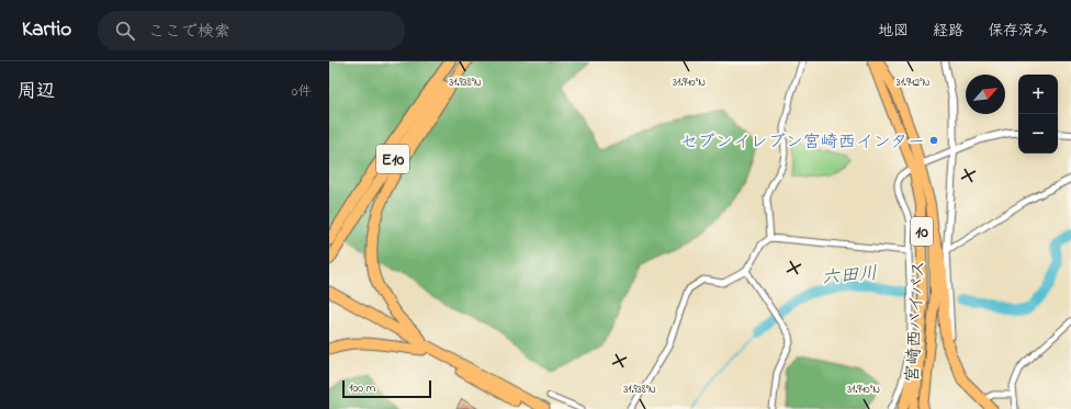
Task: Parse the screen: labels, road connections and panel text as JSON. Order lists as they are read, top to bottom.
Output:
{
  "streets": {
    "highway": ["E10", "10", "宮崎西バイパス"]
  },
  "water": ["六田川"],
  "places": ["セブンイレブン宮崎西インター"],
  "scale_bar": "100 m",
  "north": "top right",
  "page": {
    "header": "Kartio",
    "search": "ここで検索",
    "nav": ["地図", "経路", "保存済み"],
    "heading": ["周辺", "0件"],
    "map_buttons": ["+", "−"],
    "scale": "100 m"
  },
  "coordinates": ["31.938°N", "31.940°N", "31.942°N"]
}
